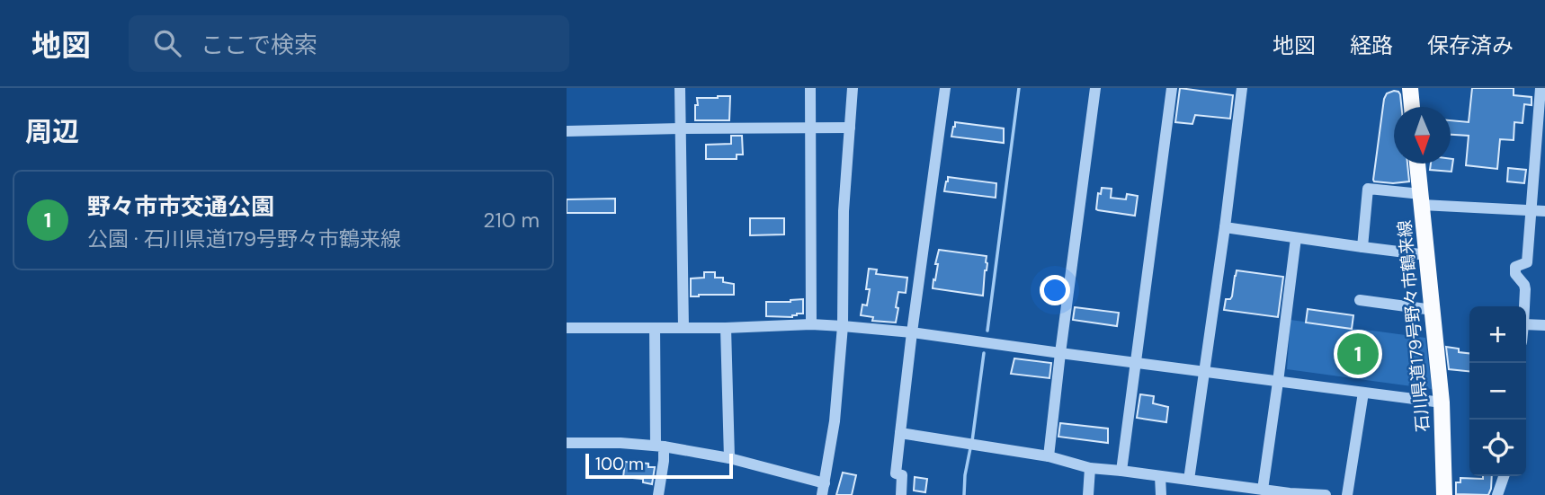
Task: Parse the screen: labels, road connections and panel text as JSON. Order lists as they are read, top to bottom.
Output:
{
  "streets": {
    "main road": ["石川県道179号野々市鶴来線"]
  },
  "scale_bar": "100 m",
  "north": "bottom",
  "page": {
    "header": "地図",
    "search": "ここで検索",
    "nav": ["地図", "経路", "保存済み"],
    "heading": "周辺",
    "list": [
      {
        "mark": "1",
        "name": "野々市市交通公園",
        "note": "公園 · 石川県道179号野々市鶴来線",
        "value": "210 m"
      }
    ],
    "map_buttons": ["+", "−"],
    "pins": "1",
    "scale": "100 m"
  }
}
